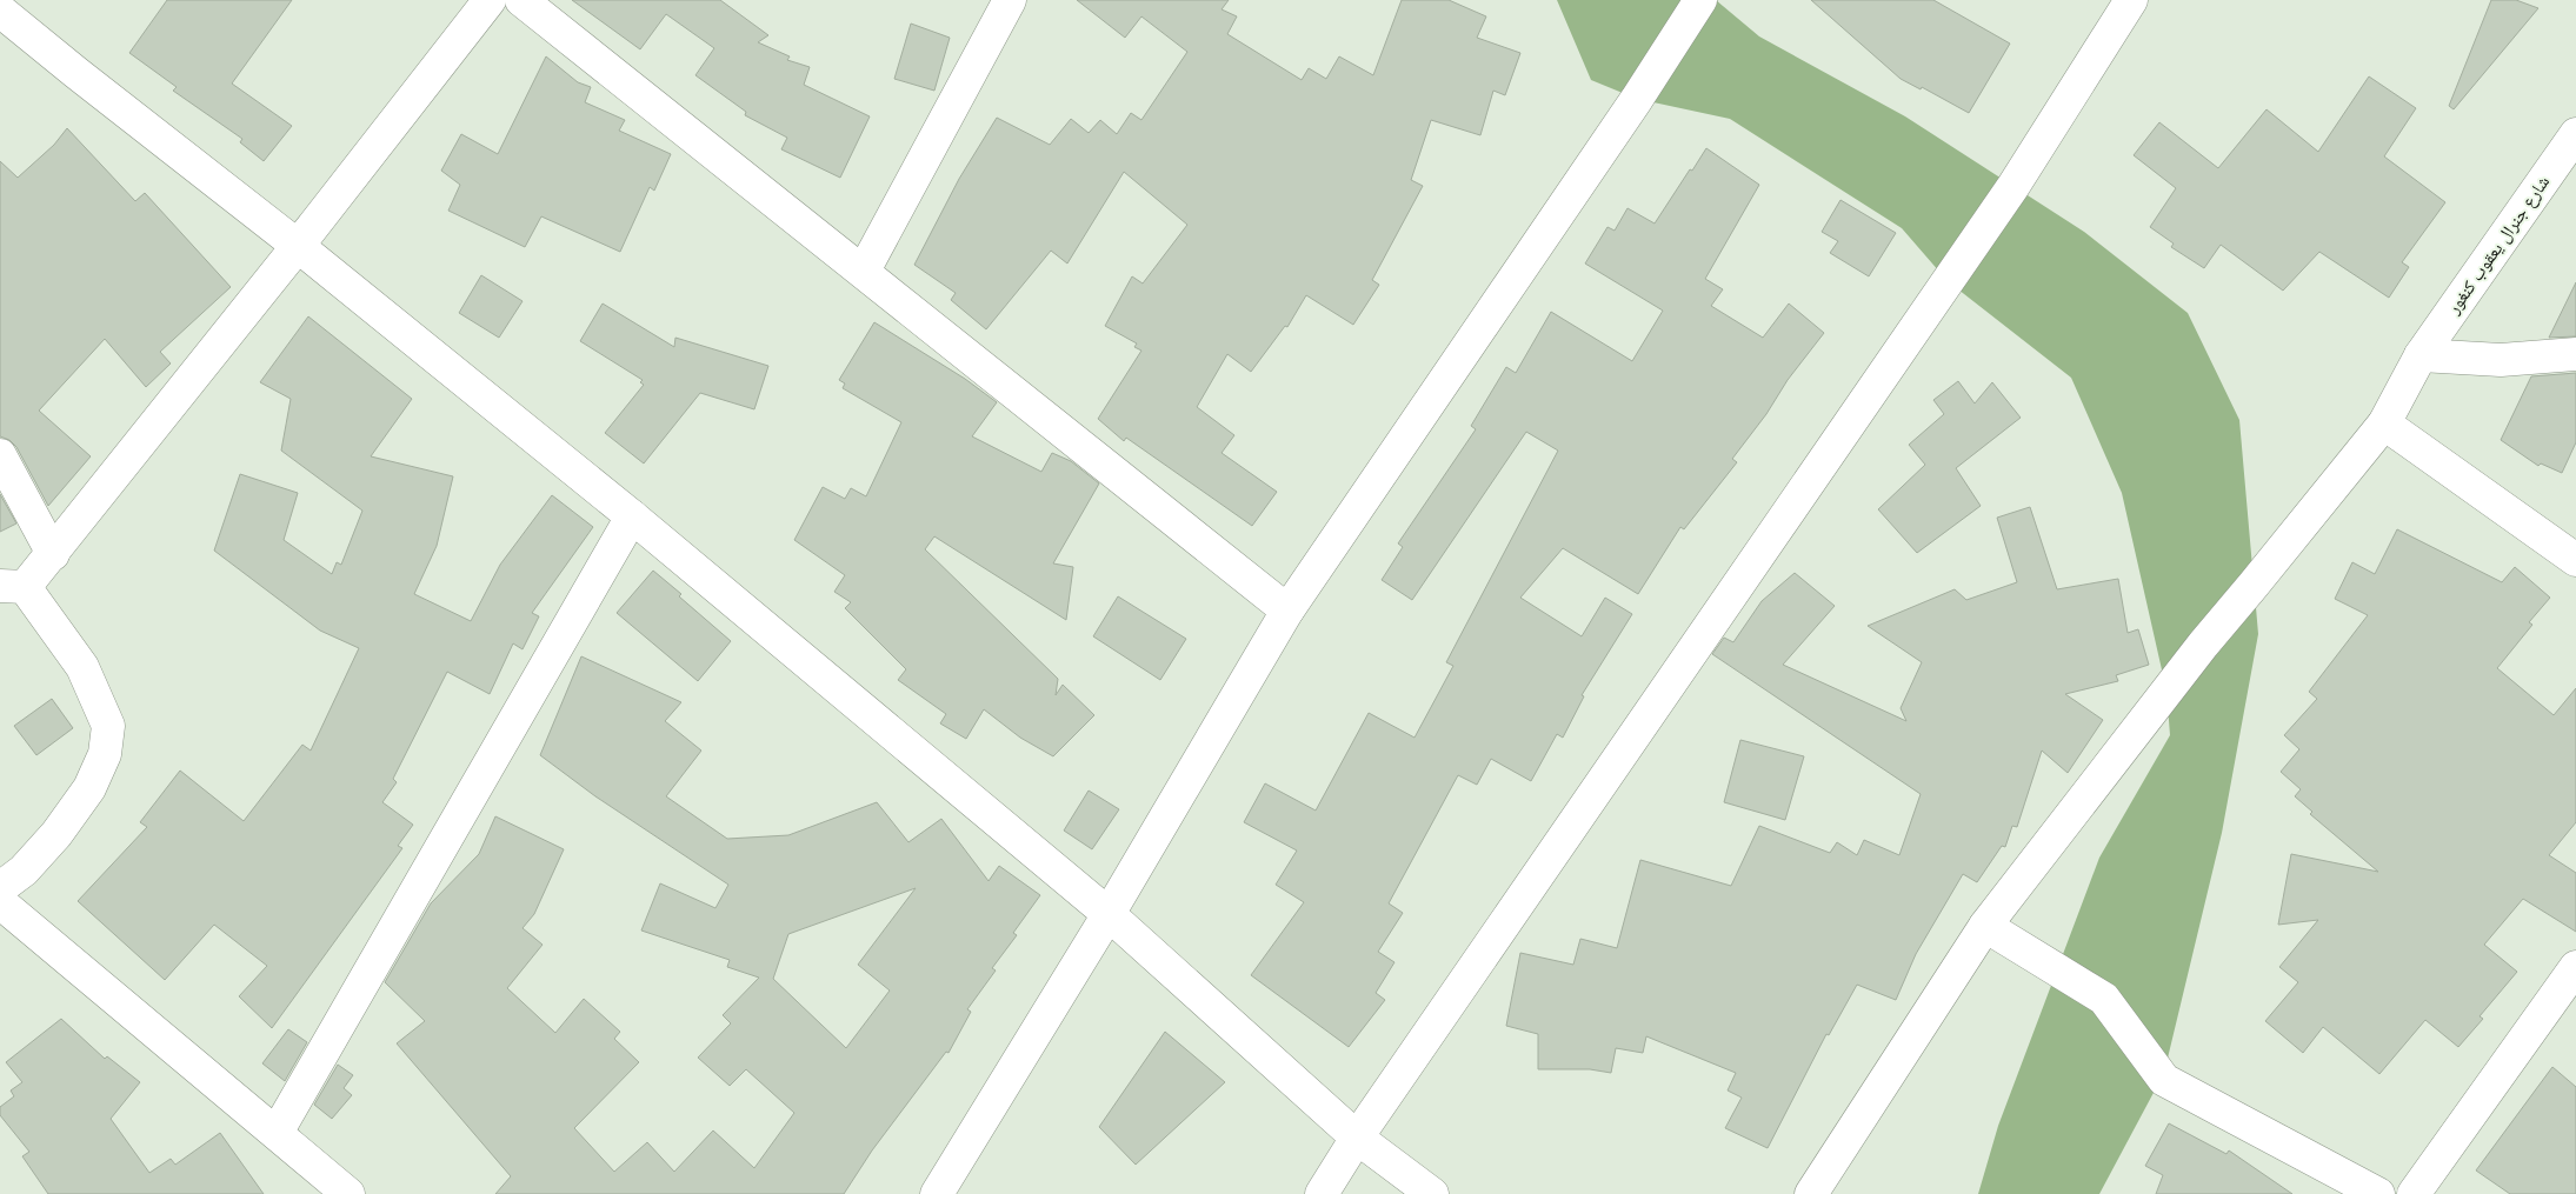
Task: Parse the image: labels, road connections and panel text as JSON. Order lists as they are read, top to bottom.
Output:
{
  "streets": {
    "street": ["شارع جنرال يعقوب كنغور"]
  }
}
